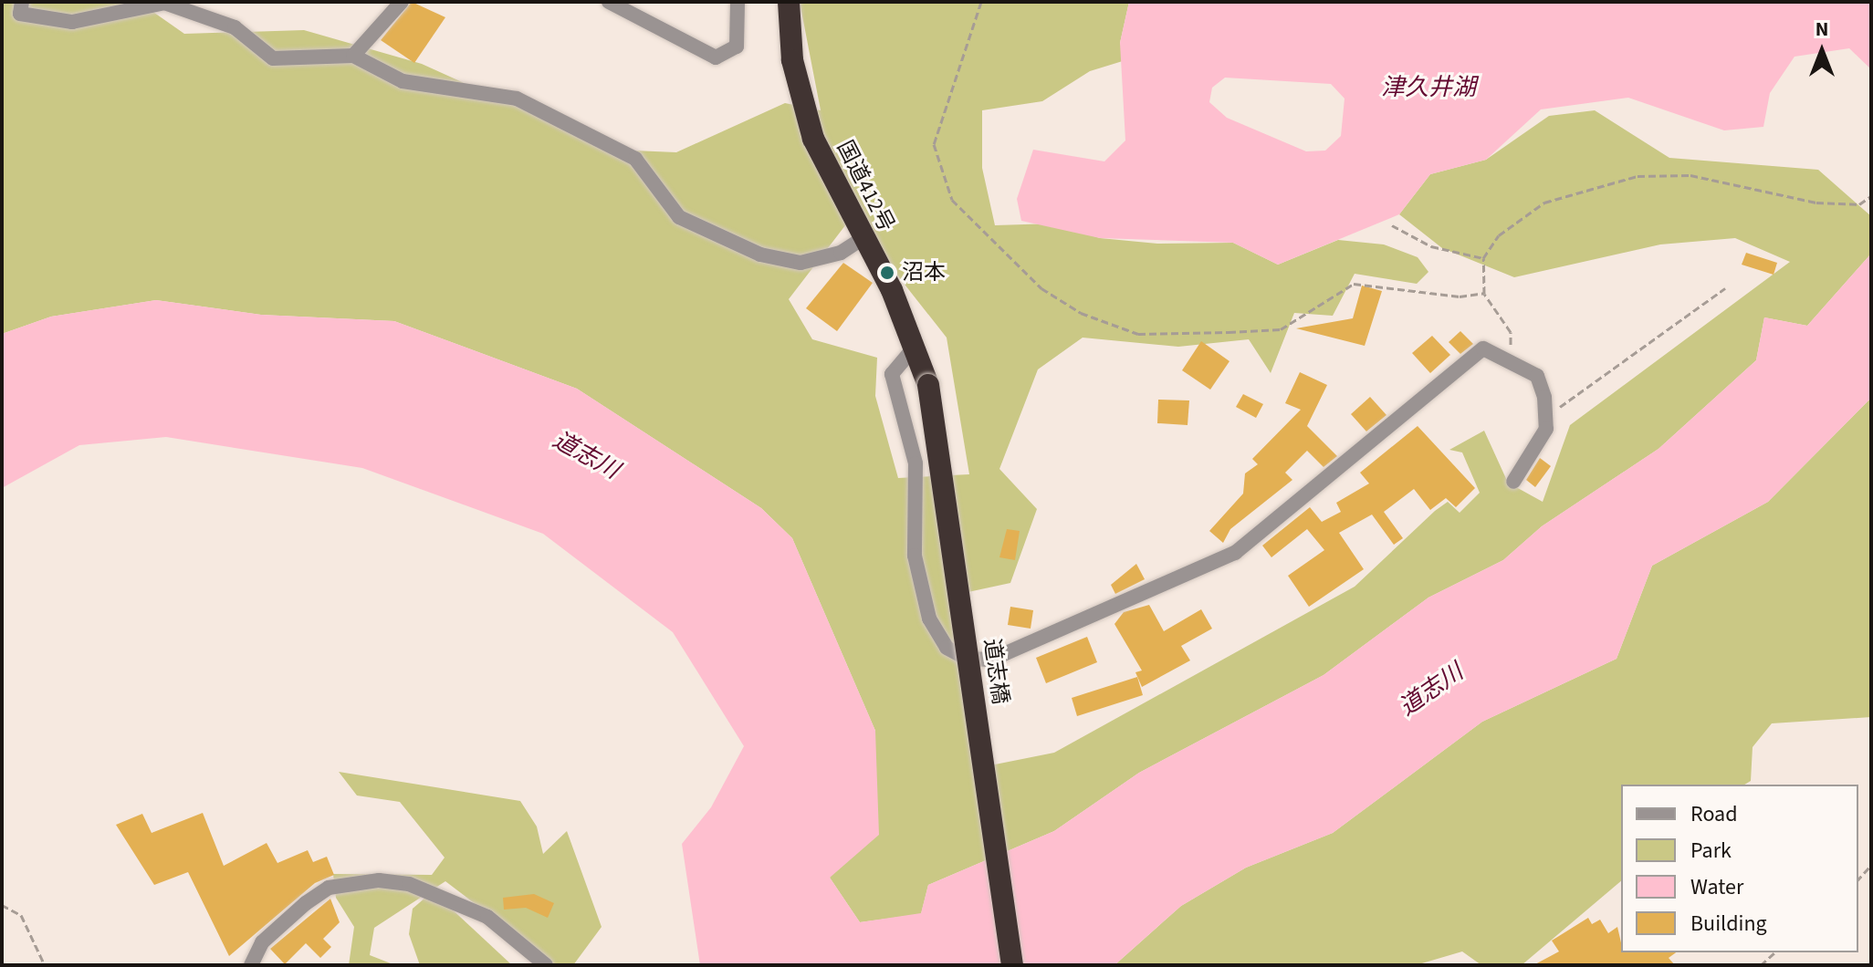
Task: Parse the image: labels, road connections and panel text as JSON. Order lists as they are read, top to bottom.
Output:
{
  "streets": {
    "highway": ["国道412号", "道志橋"]
  },
  "crossings": [
    ["国道412号", "道志橋"]
  ],
  "water": ["津久井湖", "道志川"],
  "places": ["沼本"],
  "legend": [
    "Road",
    "Park",
    "Water",
    "Building"
  ],
  "north": "top"
}
